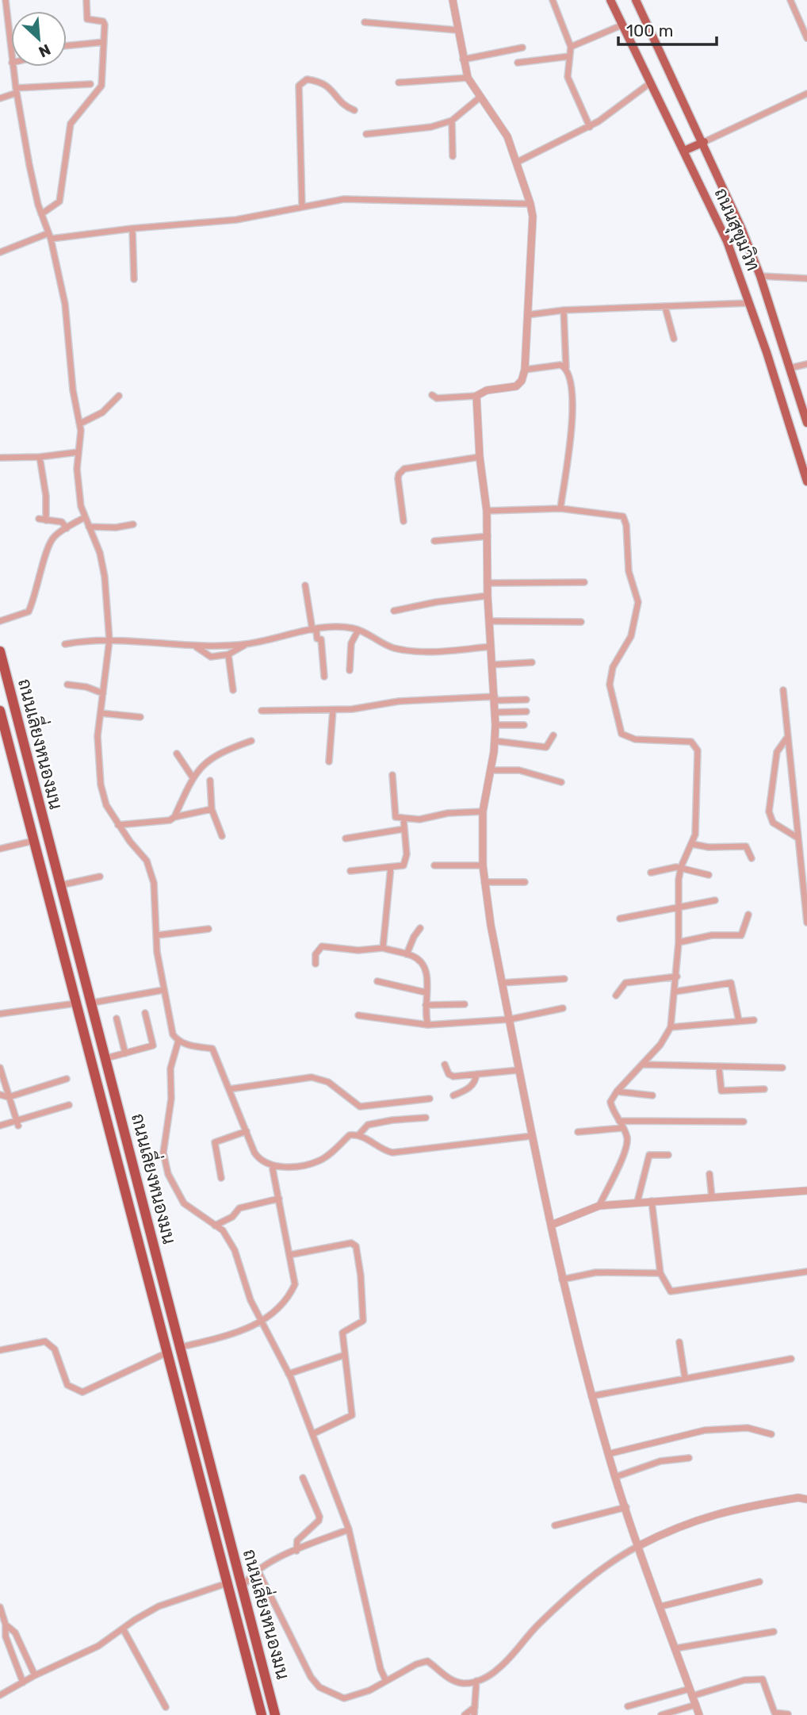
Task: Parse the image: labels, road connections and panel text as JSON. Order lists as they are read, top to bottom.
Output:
{
  "streets": {
    "highway": ["ถนนเลี่ยงหนองมน"],
    "main road": ["ถนนสุขุมวิท"]
  },
  "scale_bar": "100 m",
  "north": "bottom right"
}
